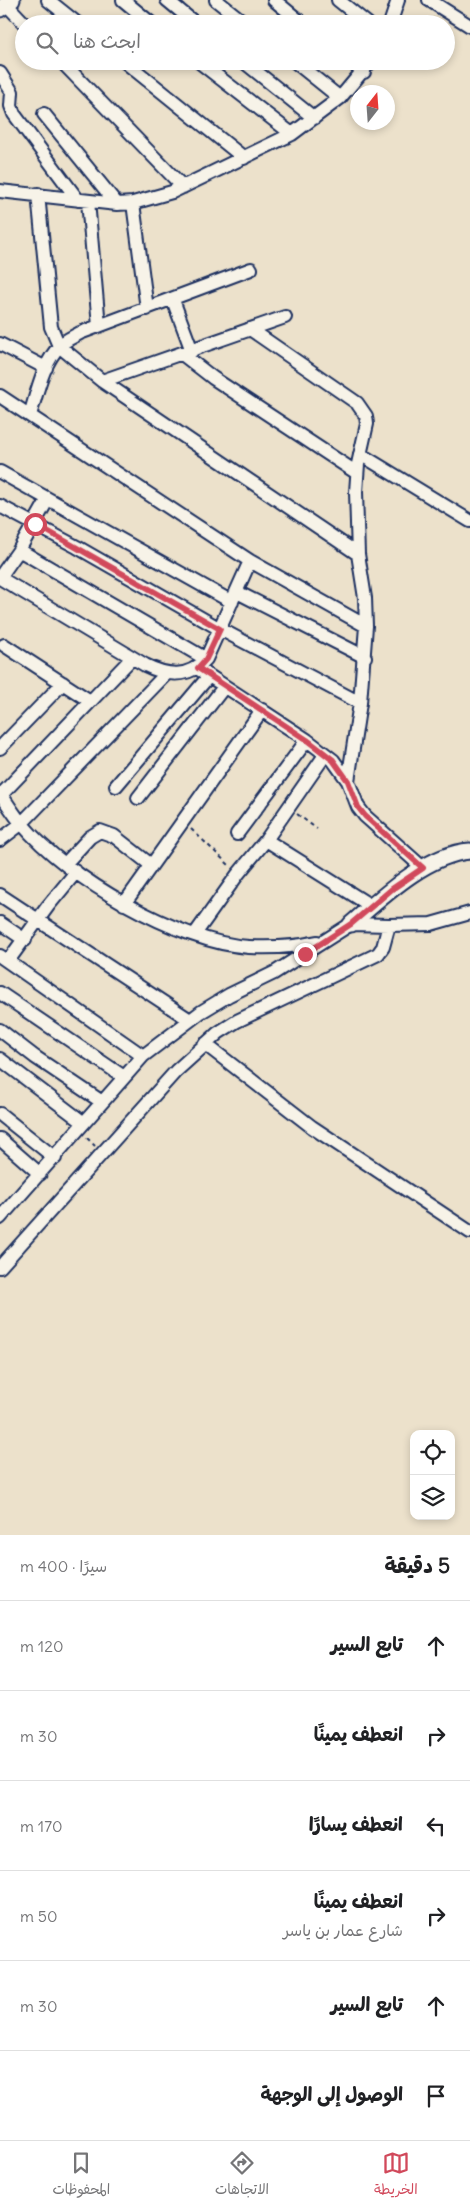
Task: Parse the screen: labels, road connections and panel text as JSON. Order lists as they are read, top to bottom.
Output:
{
  "north": "top",
  "page": {
    "search": "ابحث هنا",
    "heading": ["5 دقيقة", "سيرًا · 400 m"],
    "list": [
      ["تابع السير", "120 m"],
      ["انعطف يمينًا", "30 m"],
      ["انعطف يسارًا", "170 m"],
      ["انعطف يمينًا", "شارع عمار بن ياسر", "50 m"],
      ["تابع السير", "30 m"],
      "الوصول إلى الوجهة"
    ],
    "nav": ["الخريطة", "الاتجاهات", "المحفوظات"]
  }
}
